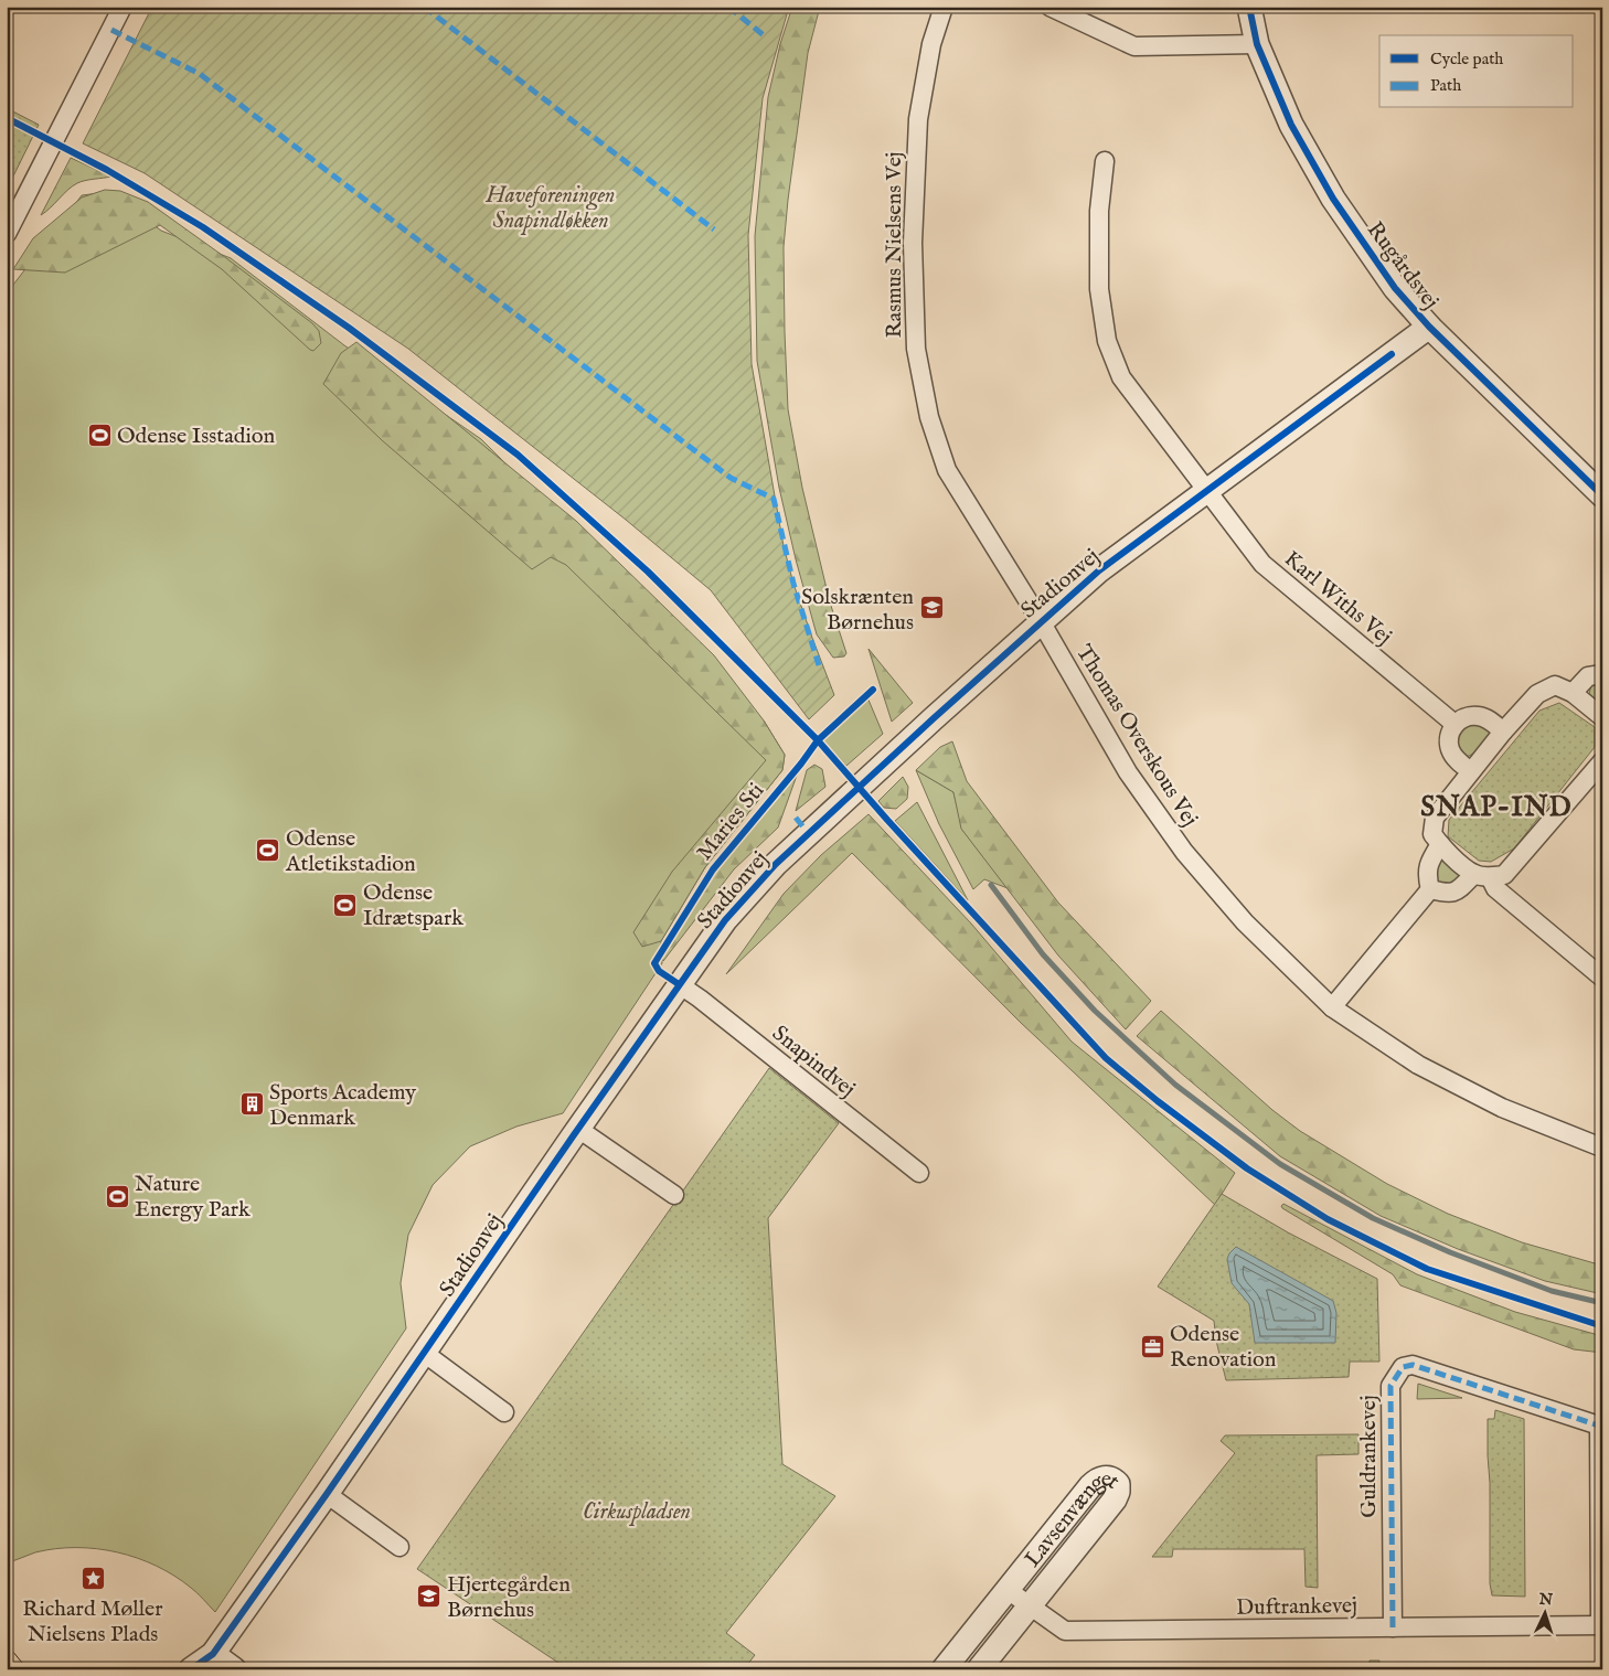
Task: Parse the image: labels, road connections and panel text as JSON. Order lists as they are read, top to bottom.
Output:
{
  "streets": {
    "street": [
      "Rasmus Nielsens Vej",
      "Rugårdsvej",
      "Stadionvej",
      "Karl Withs Vej",
      "Thomas Overskous Vej",
      "Snapindvej",
      "Guldrankevej",
      "Lavsenvænget",
      "Duftrankevej"
    ],
    "cycle path": ["Maries Sti"]
  },
  "crossings": [
    ["Rasmus Nielsens Vej", "Stadionvej"],
    ["Rasmus Nielsens Vej", "Thomas Overskous Vej"],
    ["Rugårdsvej", "Stadionvej"],
    ["Stadionvej", "Karl Withs Vej"],
    ["Stadionvej", "Thomas Overskous Vej"],
    ["Stadionvej", "Snapindvej"],
    ["Guldrankevej", "Duftrankevej"],
    ["Lavsenvænget", "Duftrankevej"]
  ],
  "districts": ["SNAP-IND"],
  "parks": ["Haveforeningen Snapindløkken", "Cirkuspladsen"],
  "places": {
    "sports": [
      "Odense Isstadion",
      "Odense Atletikstadion",
      "Odense Idrætspark",
      "Nature Energy Park"
    ],
    "school or university": ["Solskrænten Børnehus", "Hjertegården Børnehus"],
    "building": ["Sports Academy Denmark"],
    "office": ["Odense Renovation"],
    "place": ["Richard Møller Nielsens Plads"]
  },
  "legend": ["Cycle path", "Path"],
  "north": "top"
}
